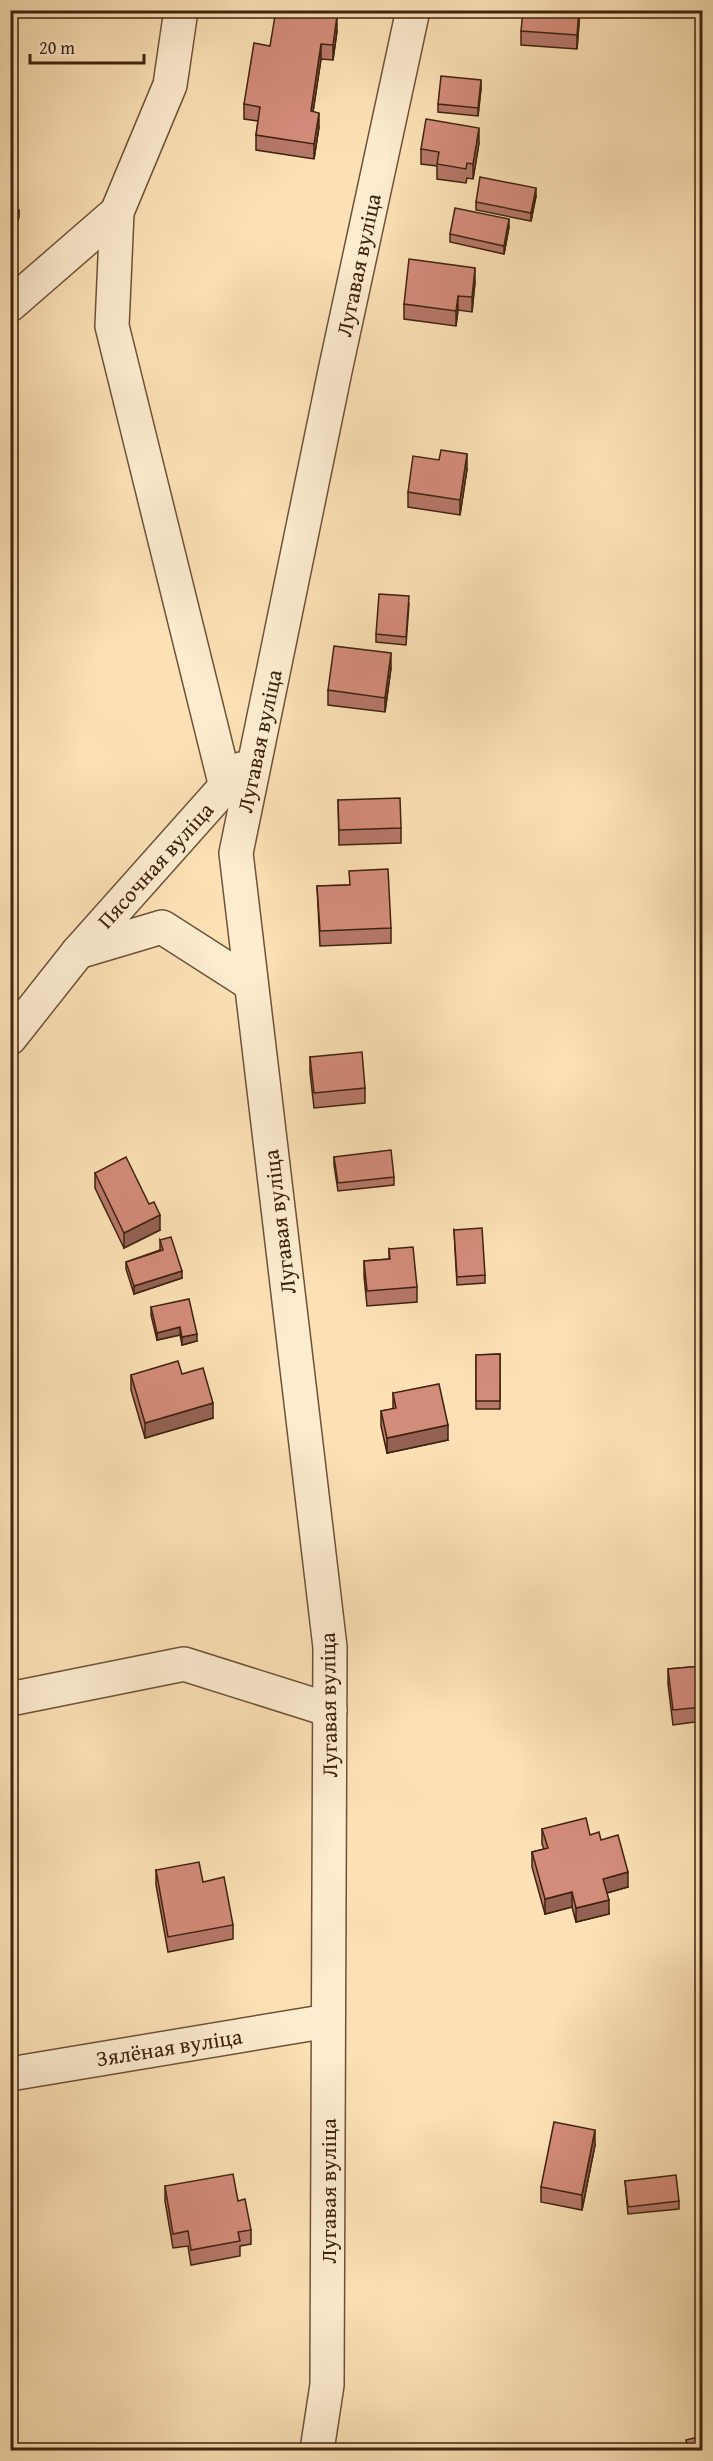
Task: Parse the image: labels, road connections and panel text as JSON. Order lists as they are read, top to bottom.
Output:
{
  "streets": {
    "street": ["Лугавая вуліца", "Пясочная вуліца", "Зялёная вуліца"]
  },
  "crossings": [
    ["Лугавая вуліца", "Пясочная вуліца"],
    ["Лугавая вуліца", "Зялёная вуліца"]
  ],
  "scale_bar": "20 m"
}
